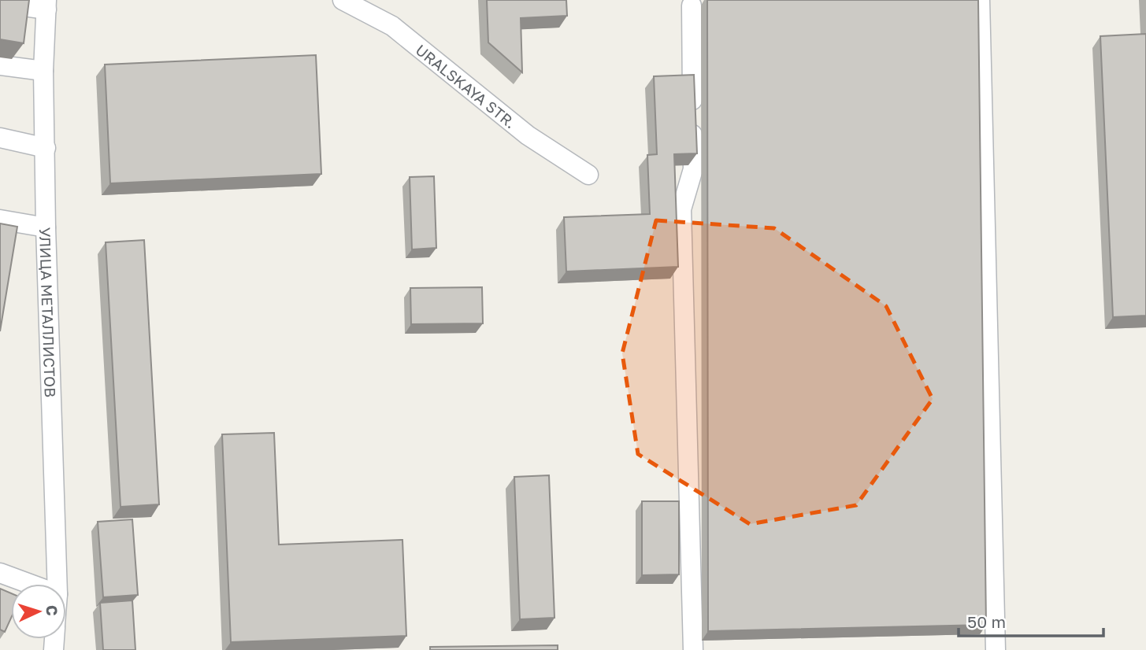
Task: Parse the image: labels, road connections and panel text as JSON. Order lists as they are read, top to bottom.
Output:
{
  "streets": {
    "street": ["URALSKAYA STR.", "УЛИЦА МЕТАЛЛИСТОВ"]
  },
  "scale_bar": "50 m",
  "north": "right"
}
